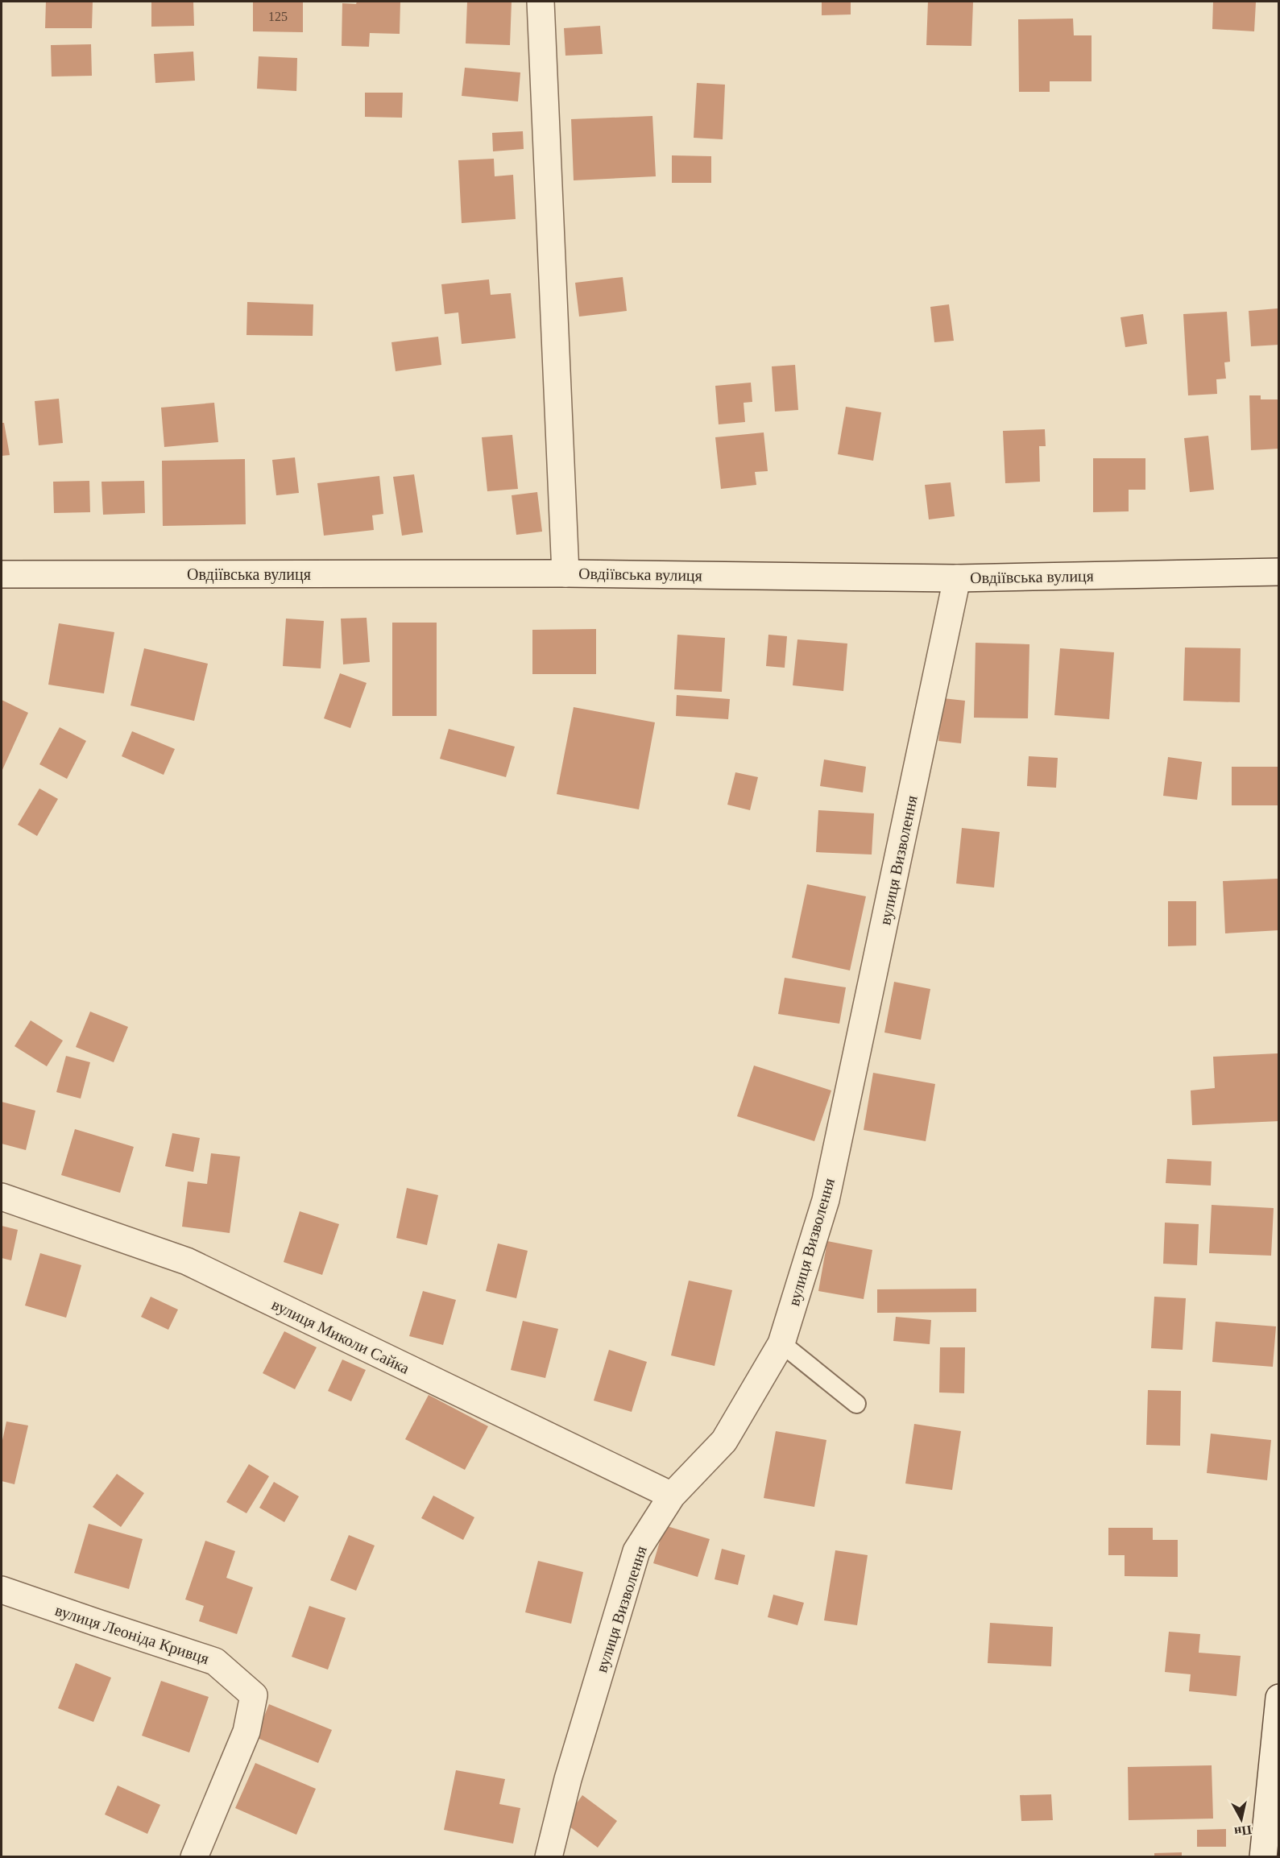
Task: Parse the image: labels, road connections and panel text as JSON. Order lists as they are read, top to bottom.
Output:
{
  "streets": {
    "street": [
      "Овдіївська вулиця",
      "вулиця Визволення",
      "вулиця Миколи Сайка",
      "вулиця Леоніда Кривця"
    ]
  },
  "crossings": [
    ["Овдіївська вулиця", "вулиця Визволення"],
    ["вулиця Визволення", "вулиця Миколи Сайка"]
  ],
  "house_numbers": ["125"],
  "north": "bottom"
}
